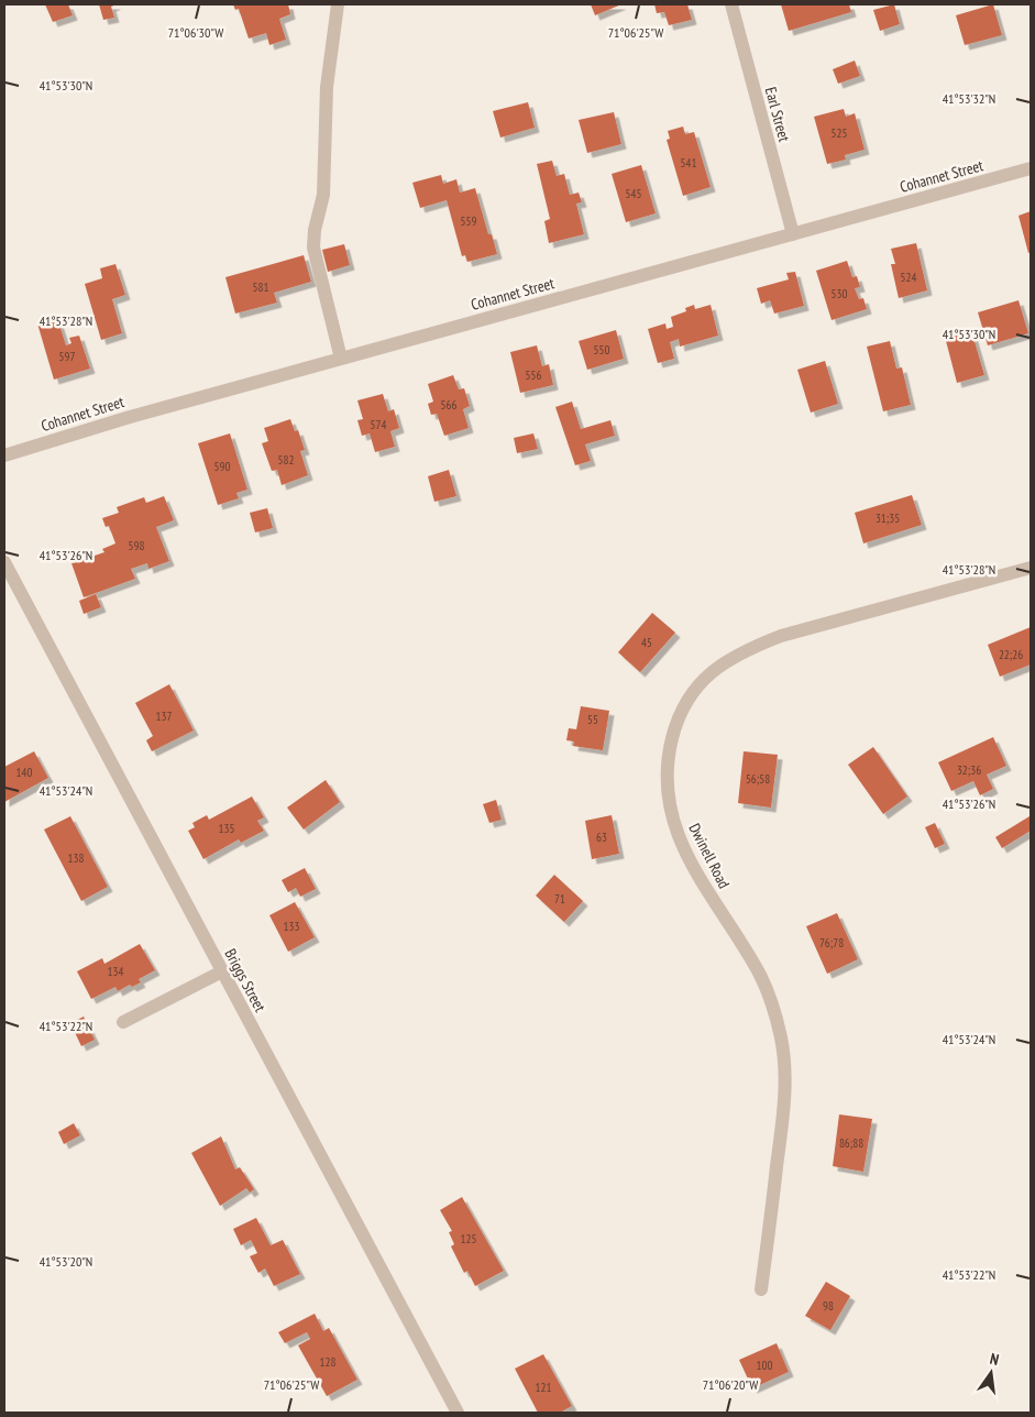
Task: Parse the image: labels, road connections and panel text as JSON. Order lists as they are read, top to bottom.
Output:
{
  "streets": {
    "street": [
      "Earl Street",
      "Cohannet Street",
      "Dwinell Road",
      "Briggs Street"
    ]
  },
  "crossings": [
    ["Earl Street", "Cohannet Street"]
  ],
  "house_numbers": [
    "525",
    "541",
    "545",
    "559",
    "524",
    "581",
    "530",
    "550",
    "597",
    "556",
    "566",
    "574",
    "582",
    "590",
    "31;35",
    "598",
    "45",
    "22;26",
    "137",
    "55",
    "32;36",
    "140",
    "56;58",
    "135",
    "63",
    "138",
    "71",
    "133",
    "76;78",
    "134",
    "86;88",
    "125",
    "98",
    "128",
    "100",
    "121"
  ],
  "north": "top",
  "coordinates": [
    "71°06'30\"W",
    "71°06'25\"W",
    "41°53'30\"N",
    "41°53'32\"N",
    "41°53'28\"N",
    "41°53'26\"N",
    "41°53'24\"N",
    "41°53'22\"N",
    "41°53'20\"N",
    "71°06'20\"W"
  ]
}
